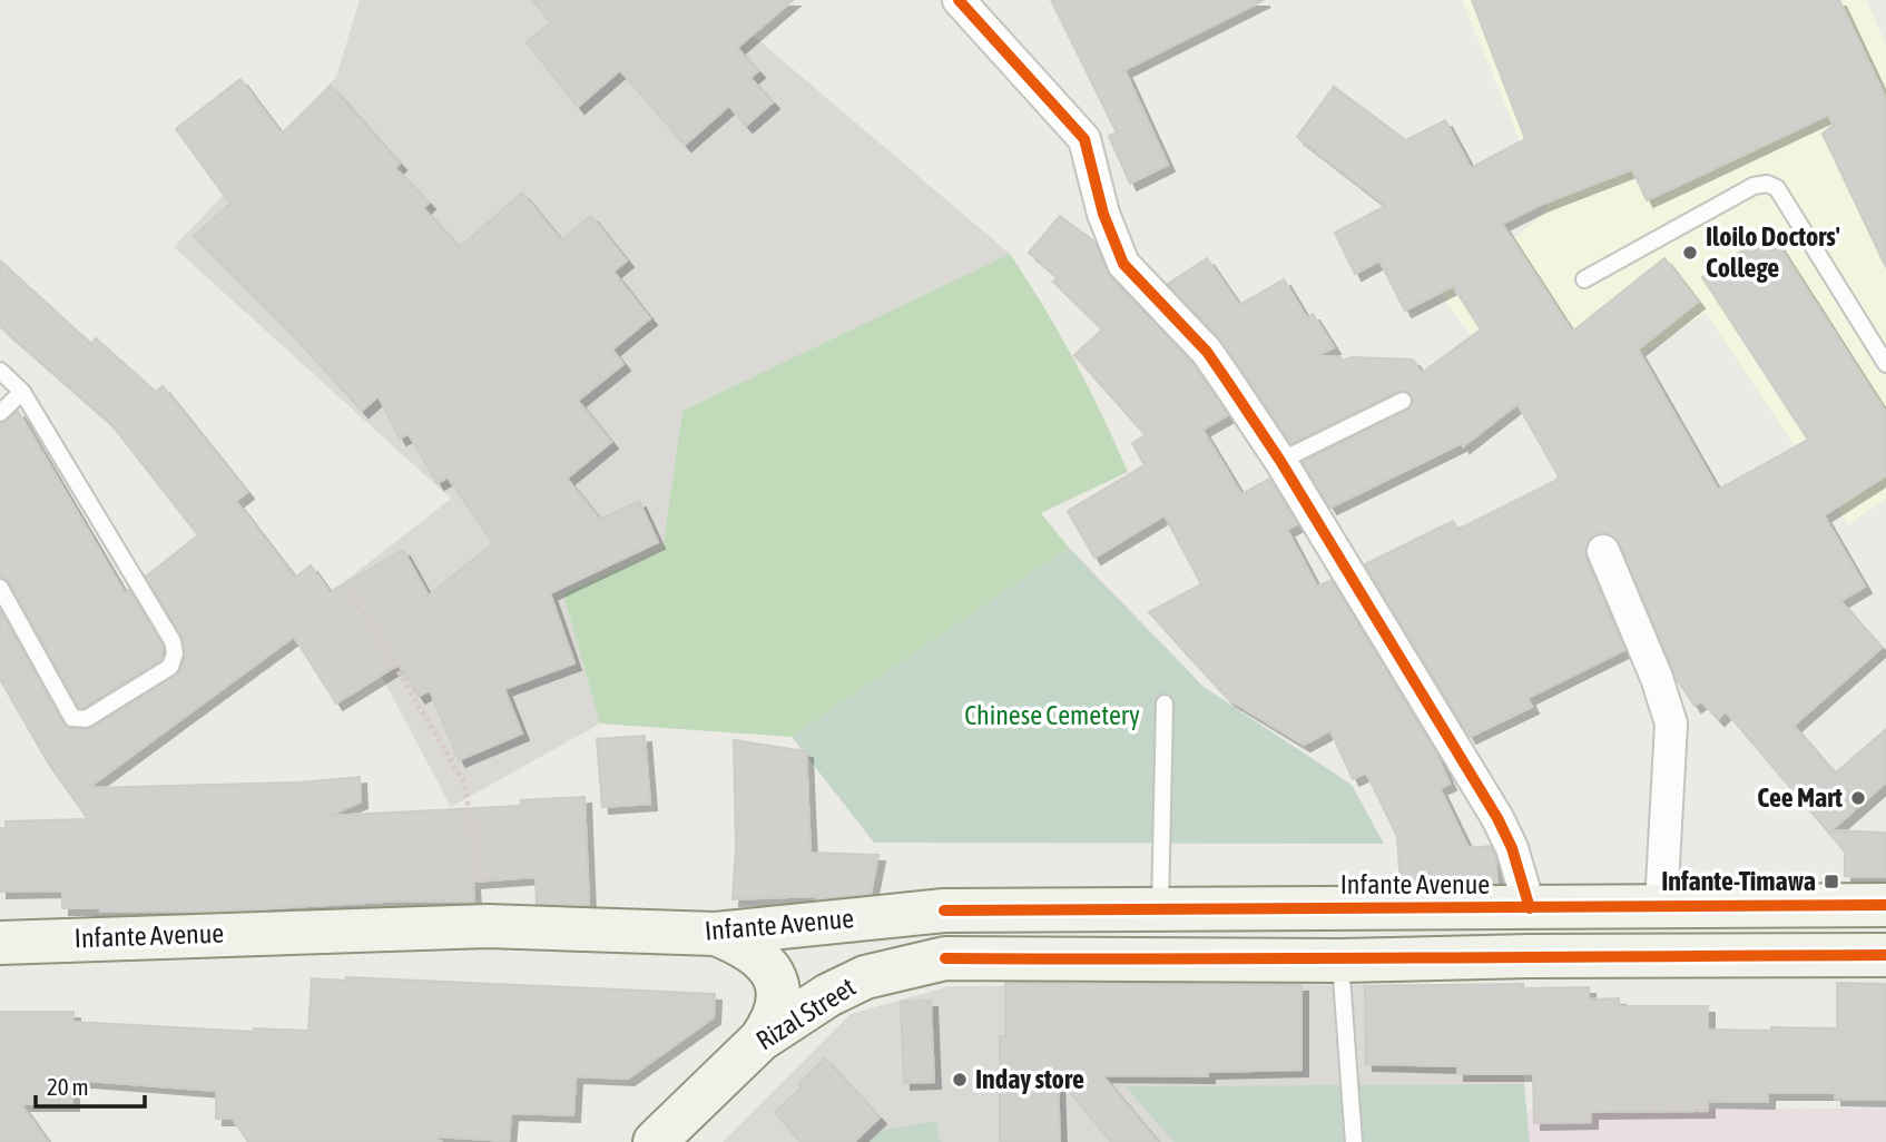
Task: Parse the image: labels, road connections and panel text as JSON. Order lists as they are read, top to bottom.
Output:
{
  "streets": {
    "main road": ["Infante Avenue", "Rizal Street"]
  },
  "parks": ["Chinese Cemetery"],
  "places": {
    "other": ["Iloilo Doctors' College", "Cee Mart", "Inday store"],
    "transit": ["Infante-Timawa"]
  },
  "scale_bar": "20 m"
}
